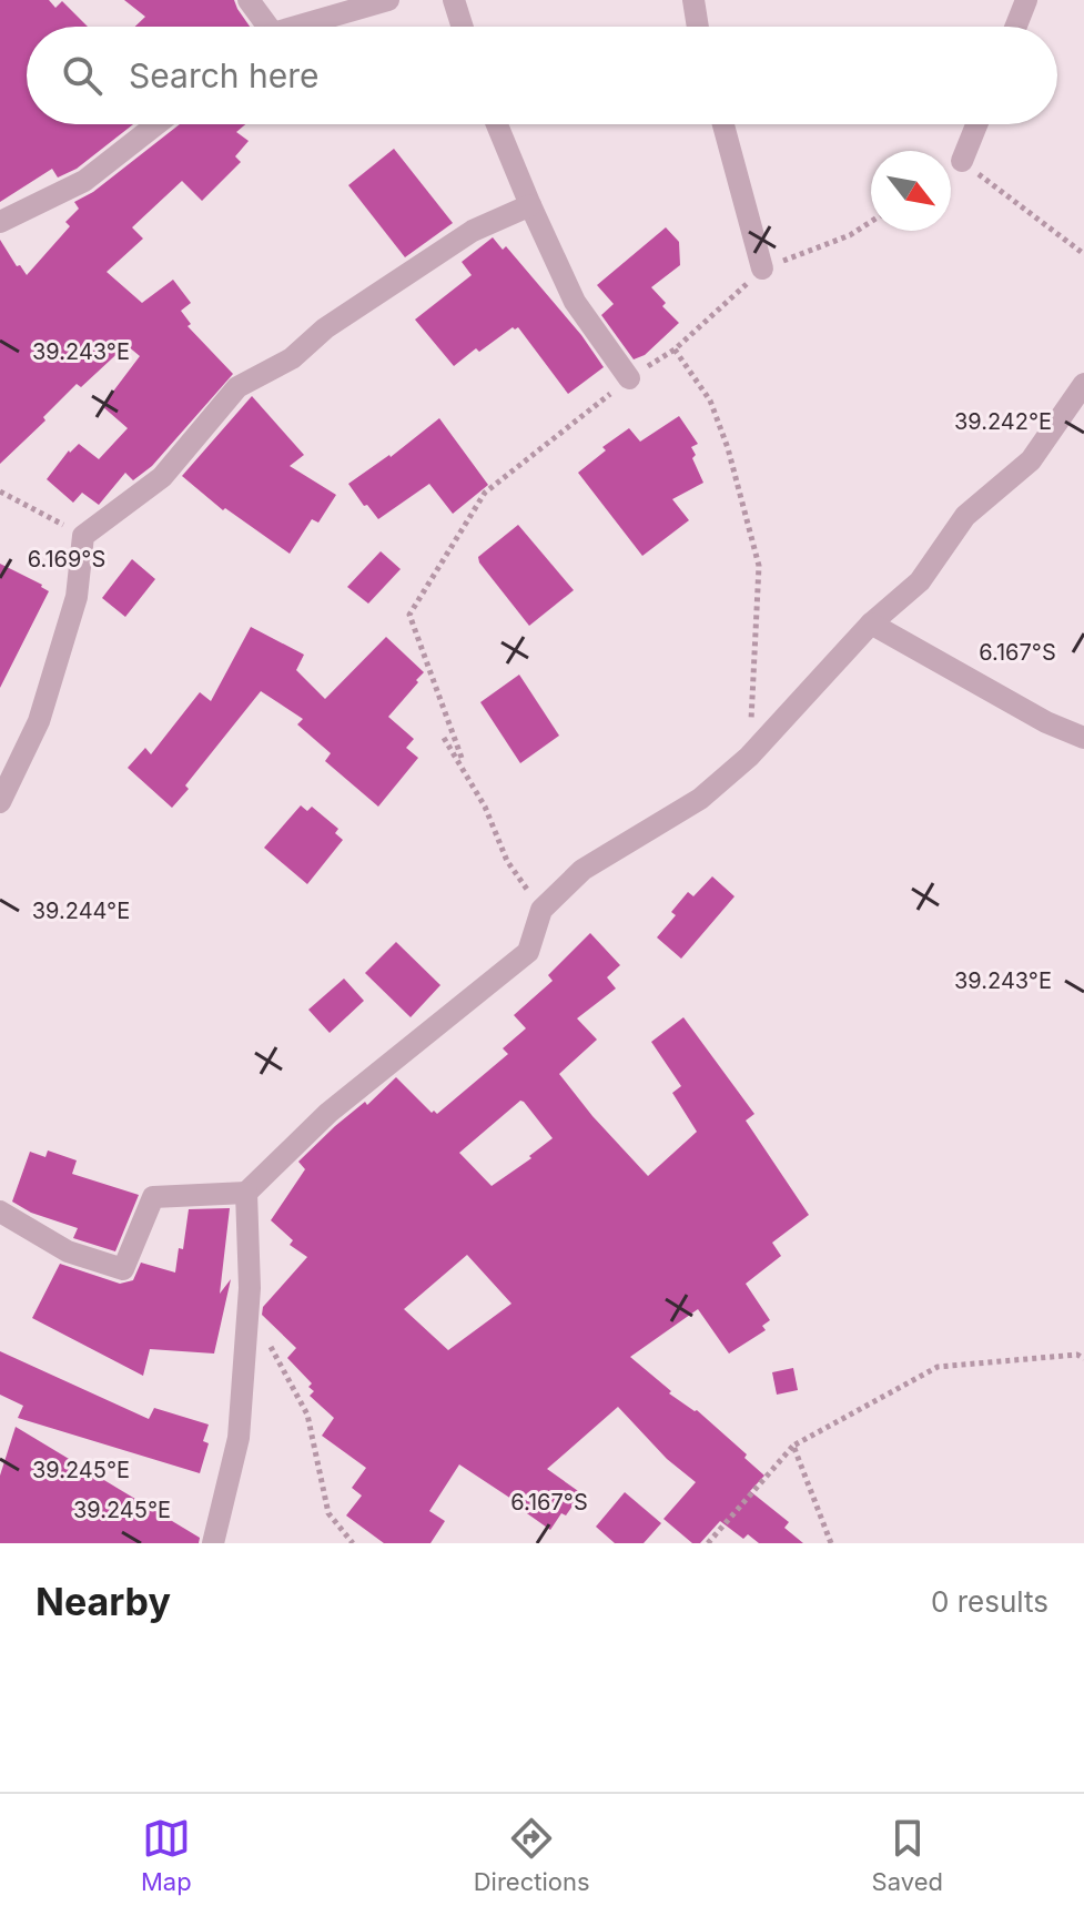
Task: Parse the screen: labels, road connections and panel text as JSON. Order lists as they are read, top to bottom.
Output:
{
  "north": "bottom right",
  "page": {
    "search": "Search here",
    "heading": ["Nearby", "0 results"],
    "nav": ["Map", "Directions", "Saved"]
  },
  "coordinates": [
    "39.243°E",
    "39.242°E",
    "6.169°S",
    "6.167°S",
    "39.244°E",
    "39.245°E"
  ]
}
